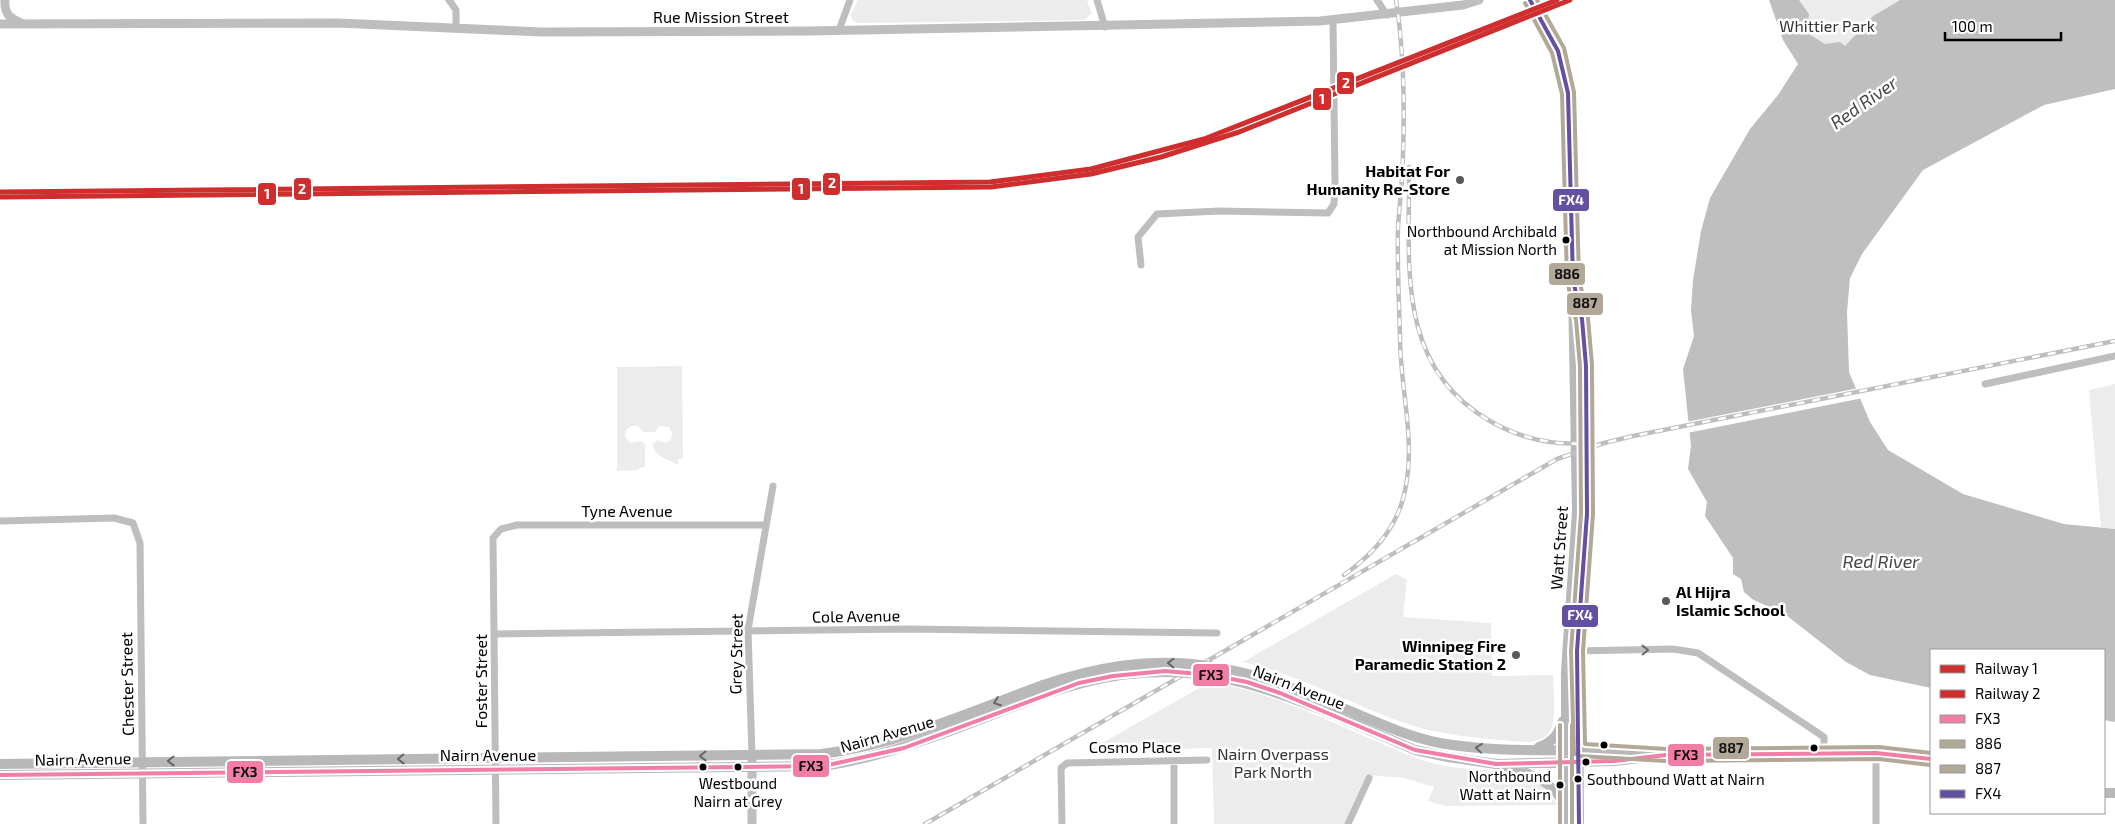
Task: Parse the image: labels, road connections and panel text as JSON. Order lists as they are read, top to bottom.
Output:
{
  "streets": {
    "main road": ["Watt Street", "Nairn Avenue"],
    "street": [
      "Rue Mission Street",
      "Tyne Avenue",
      "Cole Avenue",
      "Grey Street",
      "Foster Street",
      "Chester Street",
      "Cosmo Place"
    ]
  },
  "crossings": [
    ["Tyne Avenue", "Grey Street"],
    ["Tyne Avenue", "Foster Street"],
    ["Watt Street", "Nairn Avenue"],
    ["Cole Avenue", "Grey Street"],
    ["Cole Avenue", "Foster Street"],
    ["Grey Street", "Nairn Avenue"],
    ["Foster Street", "Nairn Avenue"],
    ["Chester Street", "Nairn Avenue"]
  ],
  "water": ["Red River"],
  "parks": ["Whittier Park", "Nairn Overpass Park North"],
  "places": [
    "Habitat For Humanity Re-Store",
    "Northbound Archibald at Mission North",
    "Al Hijra Islamic School",
    "Winnipeg Fire Paramedic Station 2",
    "Westbound Nairn at Grey",
    "Southbound Watt at Nairn",
    "Northbound Watt at Nairn"
  ],
  "lines": [
    "rail line 1",
    "rail line 2",
    "transit line 887",
    "transit line FX4",
    "transit line 886",
    "transit line FX3"
  ],
  "legend": [
    "Railway 1",
    "Railway 2",
    "FX3",
    "886",
    "887",
    "FX4"
  ],
  "scale_bar": "100 m"
}
